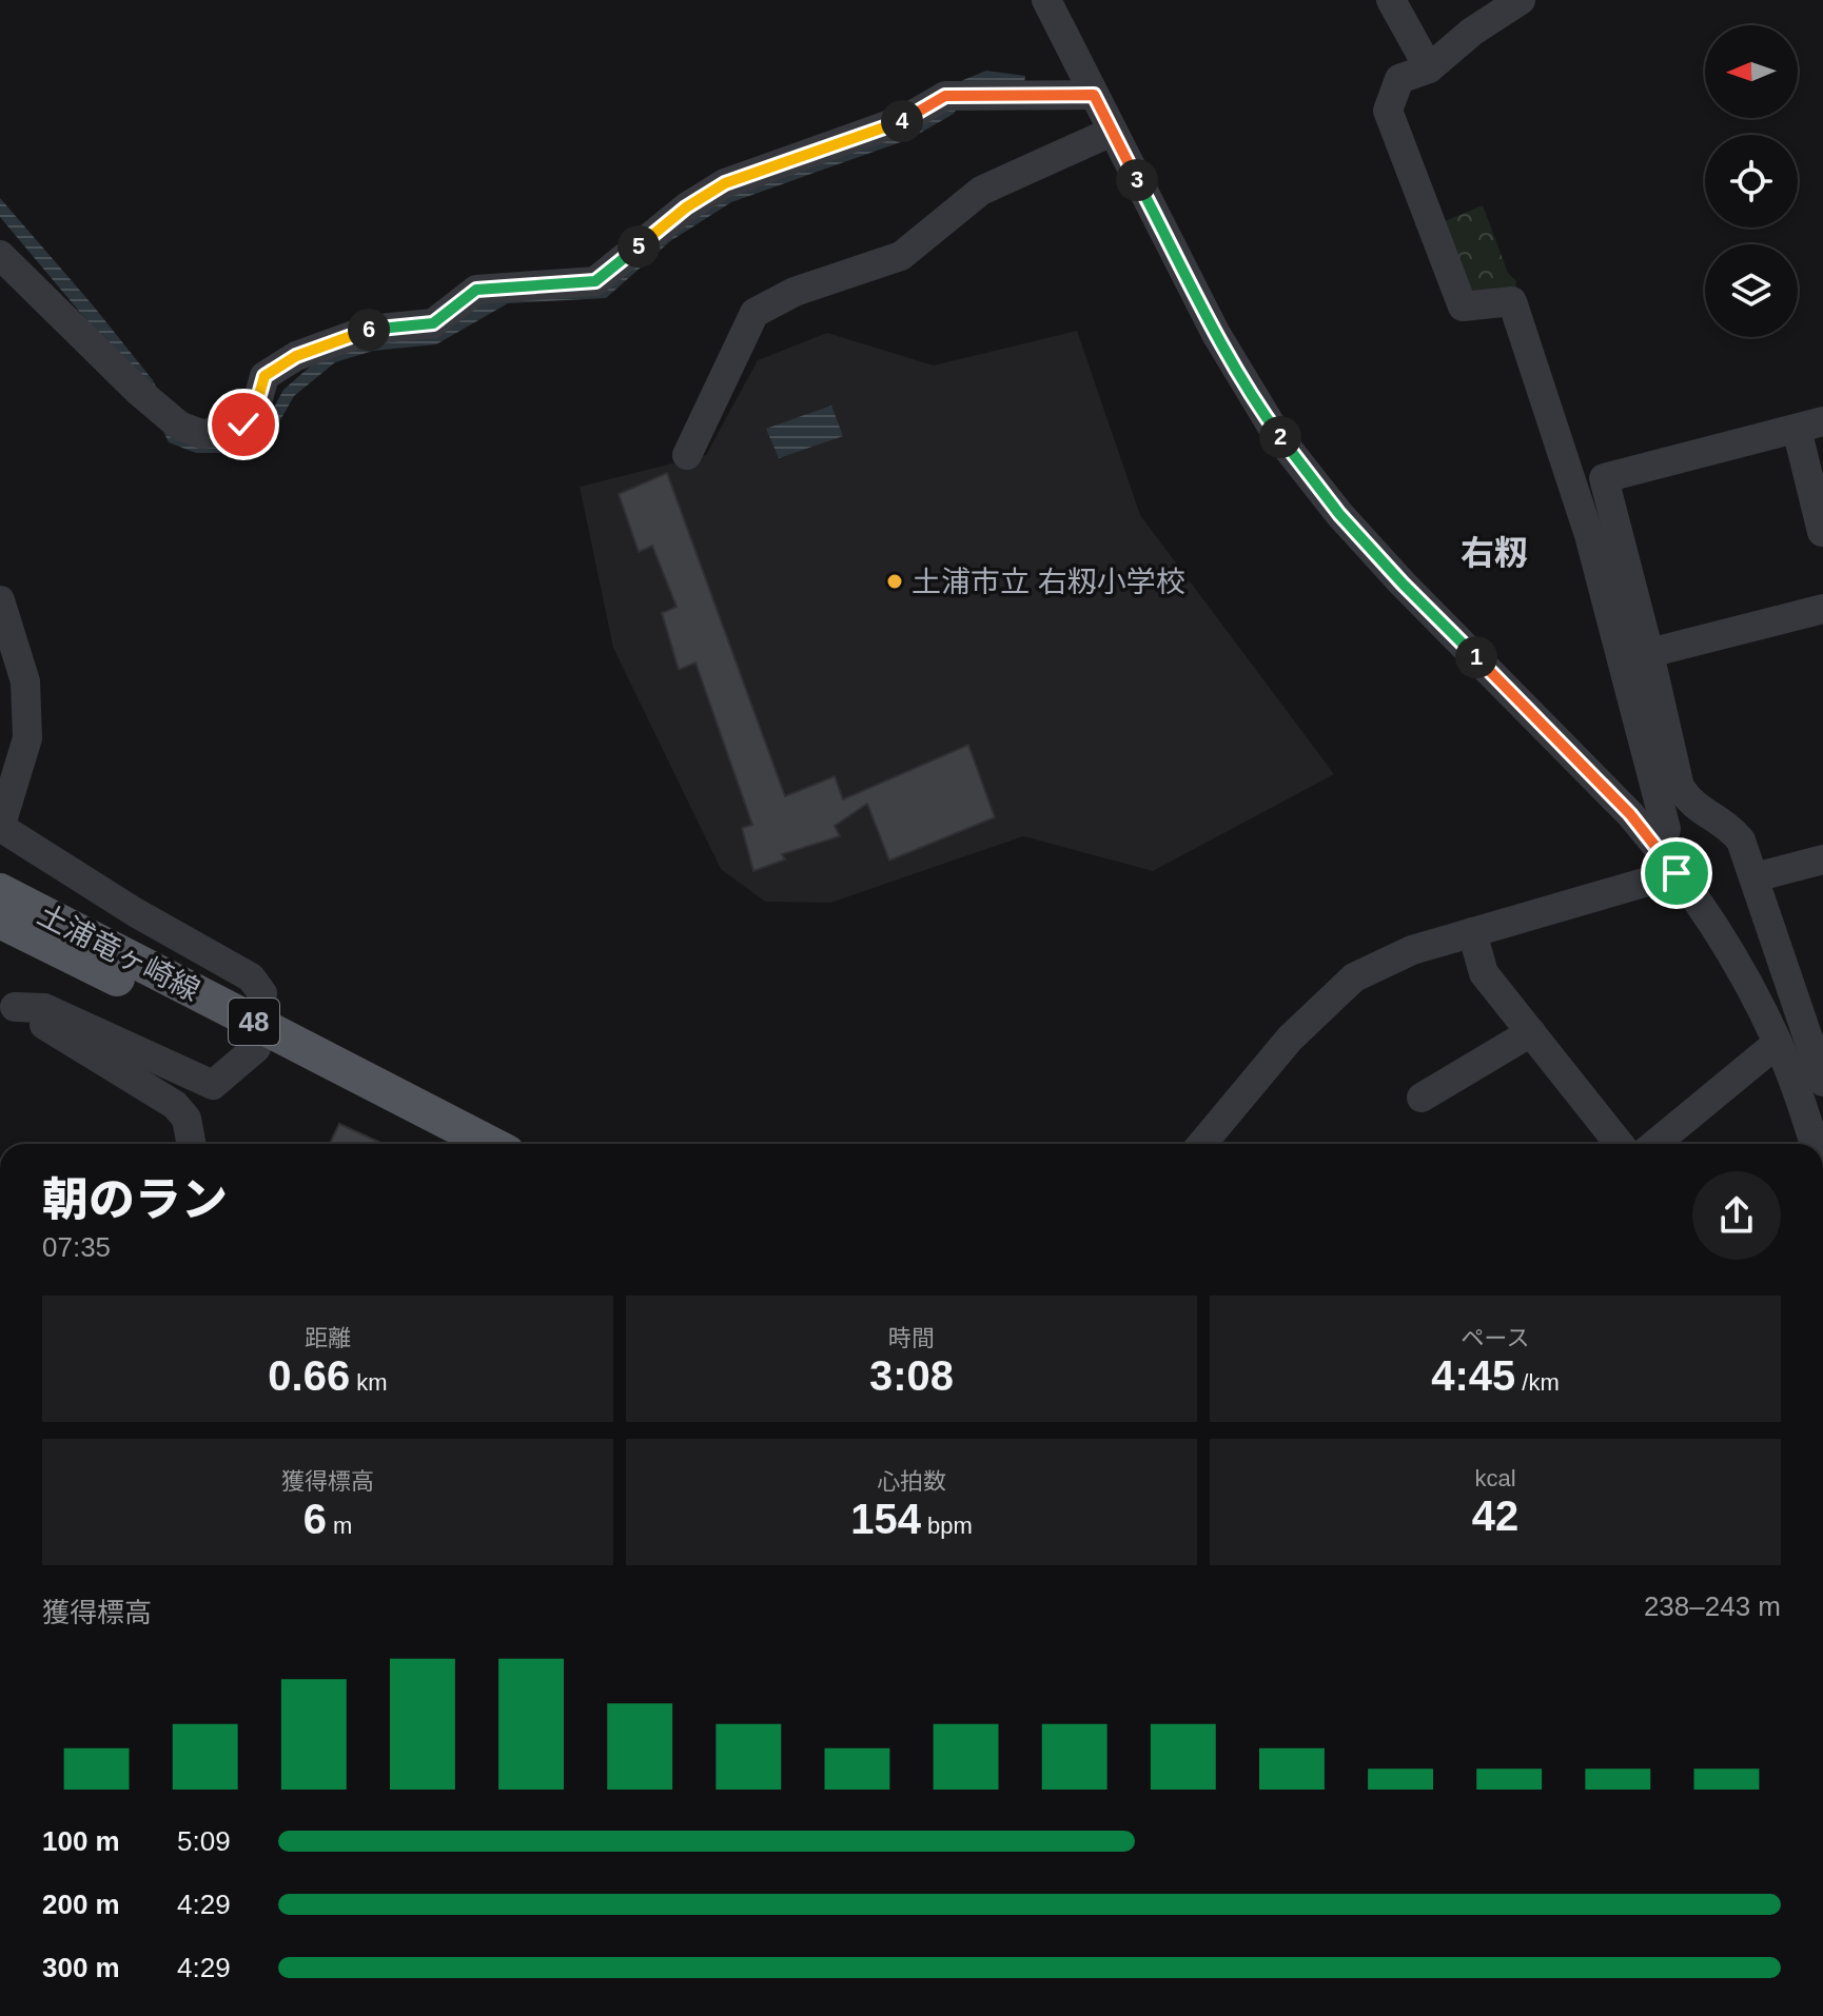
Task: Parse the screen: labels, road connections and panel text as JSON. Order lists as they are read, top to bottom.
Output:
{
  "streets": {
    "main road": ["土浦竜ヶ崎線", "48"]
  },
  "districts": ["右籾"],
  "places": ["土浦市立 右籾小学校"],
  "north": "left",
  "page": {
    "pins": [
      "4",
      "3",
      "5",
      "6",
      "2",
      "1"
    ],
    "heading": ["朝のラン", "07:35"],
    "stats": [
      ["距離", "0.66 km"],
      ["時間", "3:08"],
      ["ペース", "4:45 /km"],
      ["獲得標高", "6 m"],
      ["心拍数", "154 bpm"],
      ["kcal", "42"]
    ],
    "chart": ["獲得標高", "238–243 m"],
    "list": [
      {
        "name": "100 m",
        "note": "5:09"
      },
      {
        "name": "200 m",
        "note": "4:29"
      },
      {
        "name": "300 m",
        "note": "4:29"
      }
    ]
  }
}
